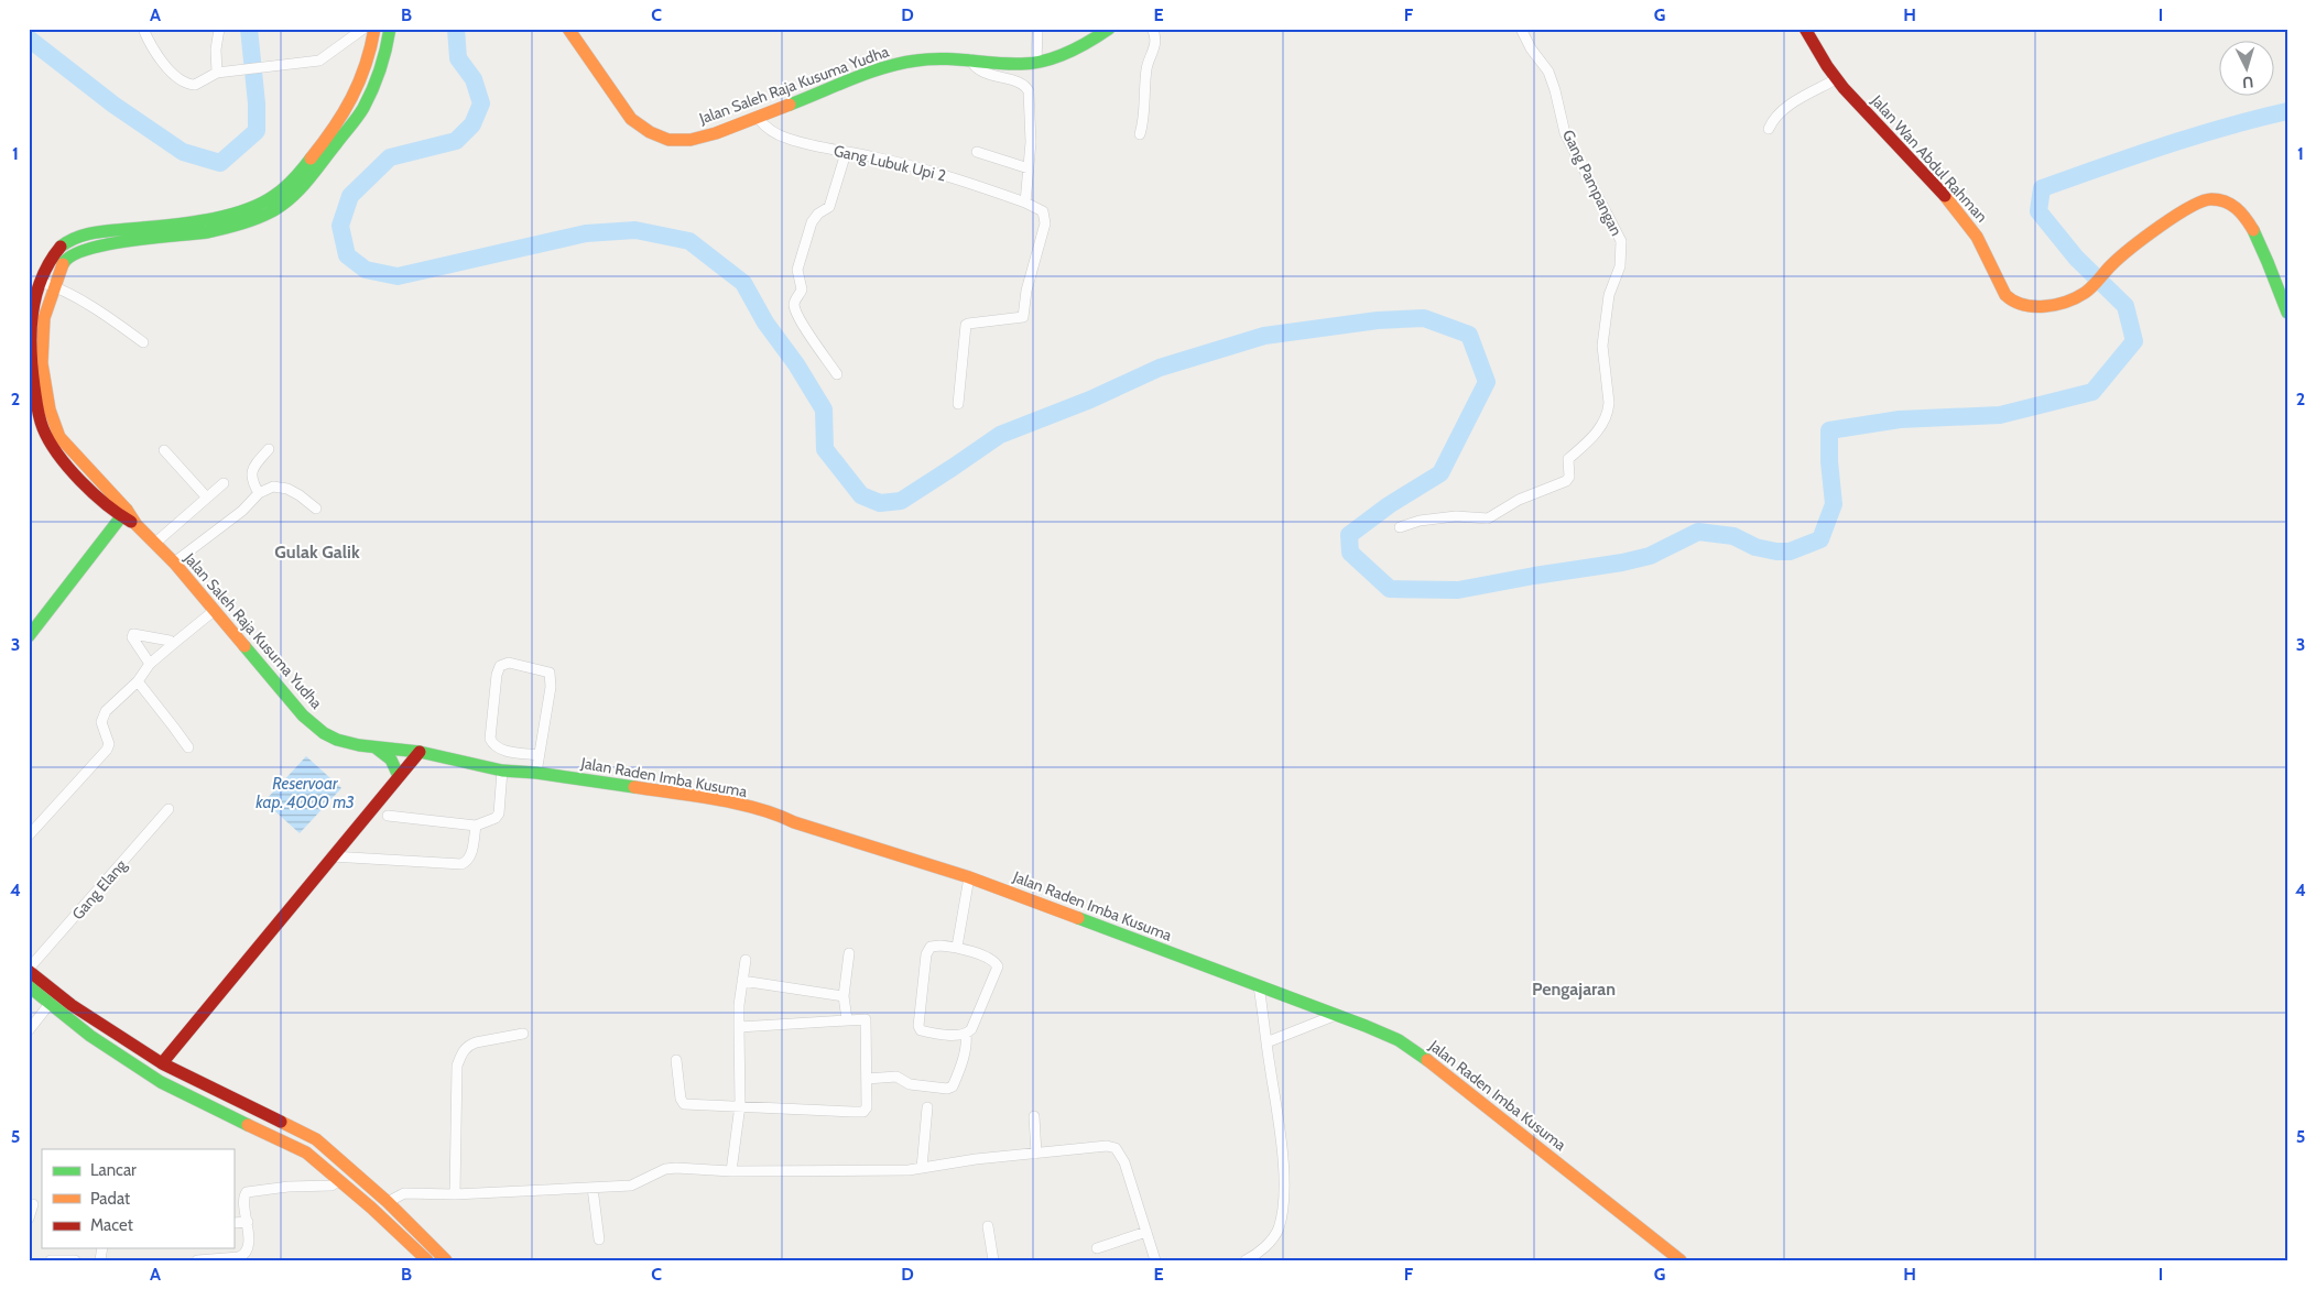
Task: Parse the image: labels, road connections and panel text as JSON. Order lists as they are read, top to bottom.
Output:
{
  "streets": {
    "street": [
      "Jalan Saleh Raja Kusuma Yudha",
      "Jalan Wan Abdul Rahman",
      "Gang Lubuk Upi 2",
      "Gang Pampangan",
      "Jalan Raden Imba Kusuma",
      "Gang Elang"
    ]
  },
  "crossings": [
    ["Jalan Saleh Raja Kusuma Yudha", "Gang Lubuk Upi 2"],
    ["Jalan Saleh Raja Kusuma Yudha", "Jalan Raden Imba Kusuma"]
  ],
  "districts": ["Gulak Galik", "Pengajaran"],
  "water": ["Reservoar kap. 4000 m3"],
  "legend": ["Lancar", "Padat", "Macet"],
  "north": "bottom",
  "grid": {
    "columns": [
      "A",
      "B",
      "C",
      "D",
      "E",
      "F",
      "G",
      "H",
      "I"
    ],
    "rows": [
      "1",
      "2",
      "3",
      "4",
      "5"
    ]
  }
}
